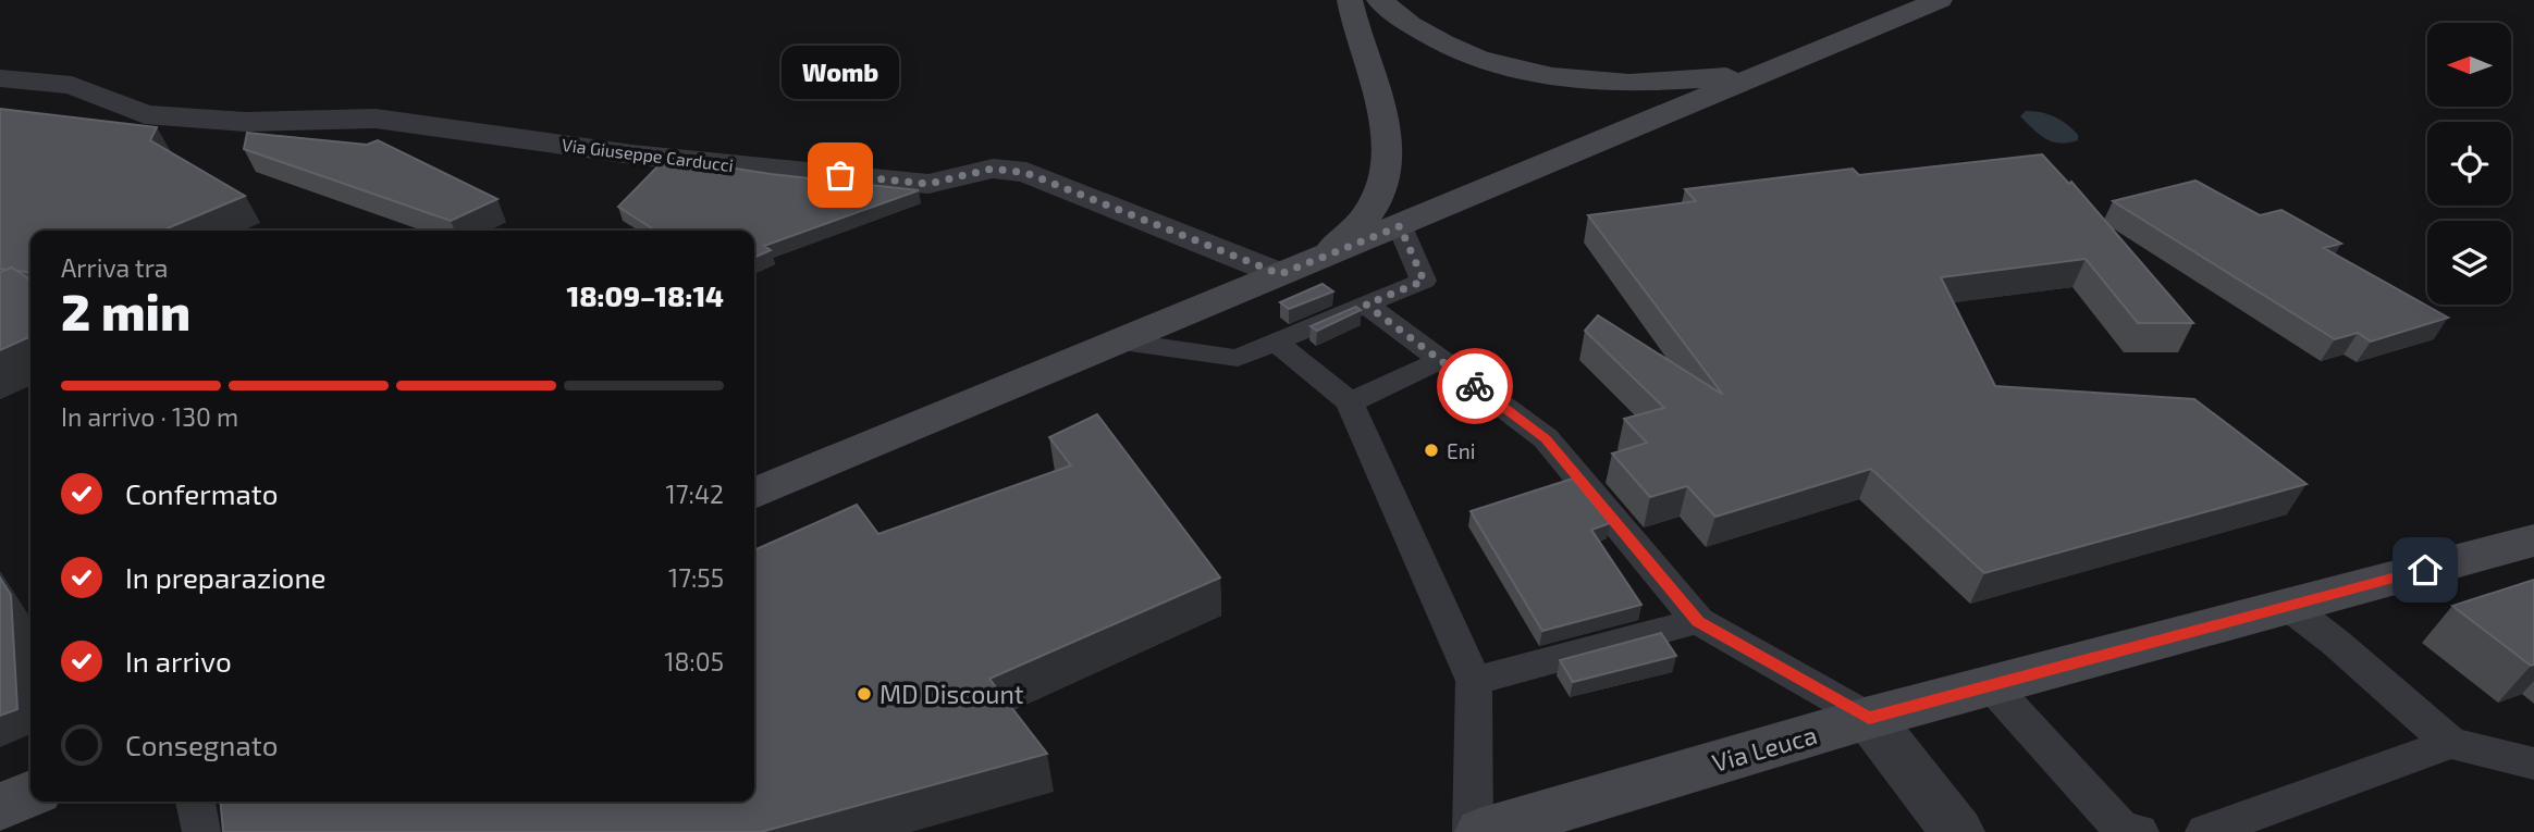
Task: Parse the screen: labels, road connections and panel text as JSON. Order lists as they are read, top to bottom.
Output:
{
  "streets": {
    "main road": ["Via Leuca"],
    "street": ["Via Giuseppe Carducci"]
  },
  "places": ["Womb", "Eni", "MD Discount"],
  "north": "left",
  "page": {
    "bubble": "Womb",
    "heading": ["2 min", "Arriva tra", "18:09–18:14"],
    "bar": "In arrivo · 130 m",
    "list": [
      ["Confermato", "17:42"],
      ["In preparazione", "17:55"],
      ["In arrivo", "18:05"],
      "Consegnato"
    ]
  }
}
